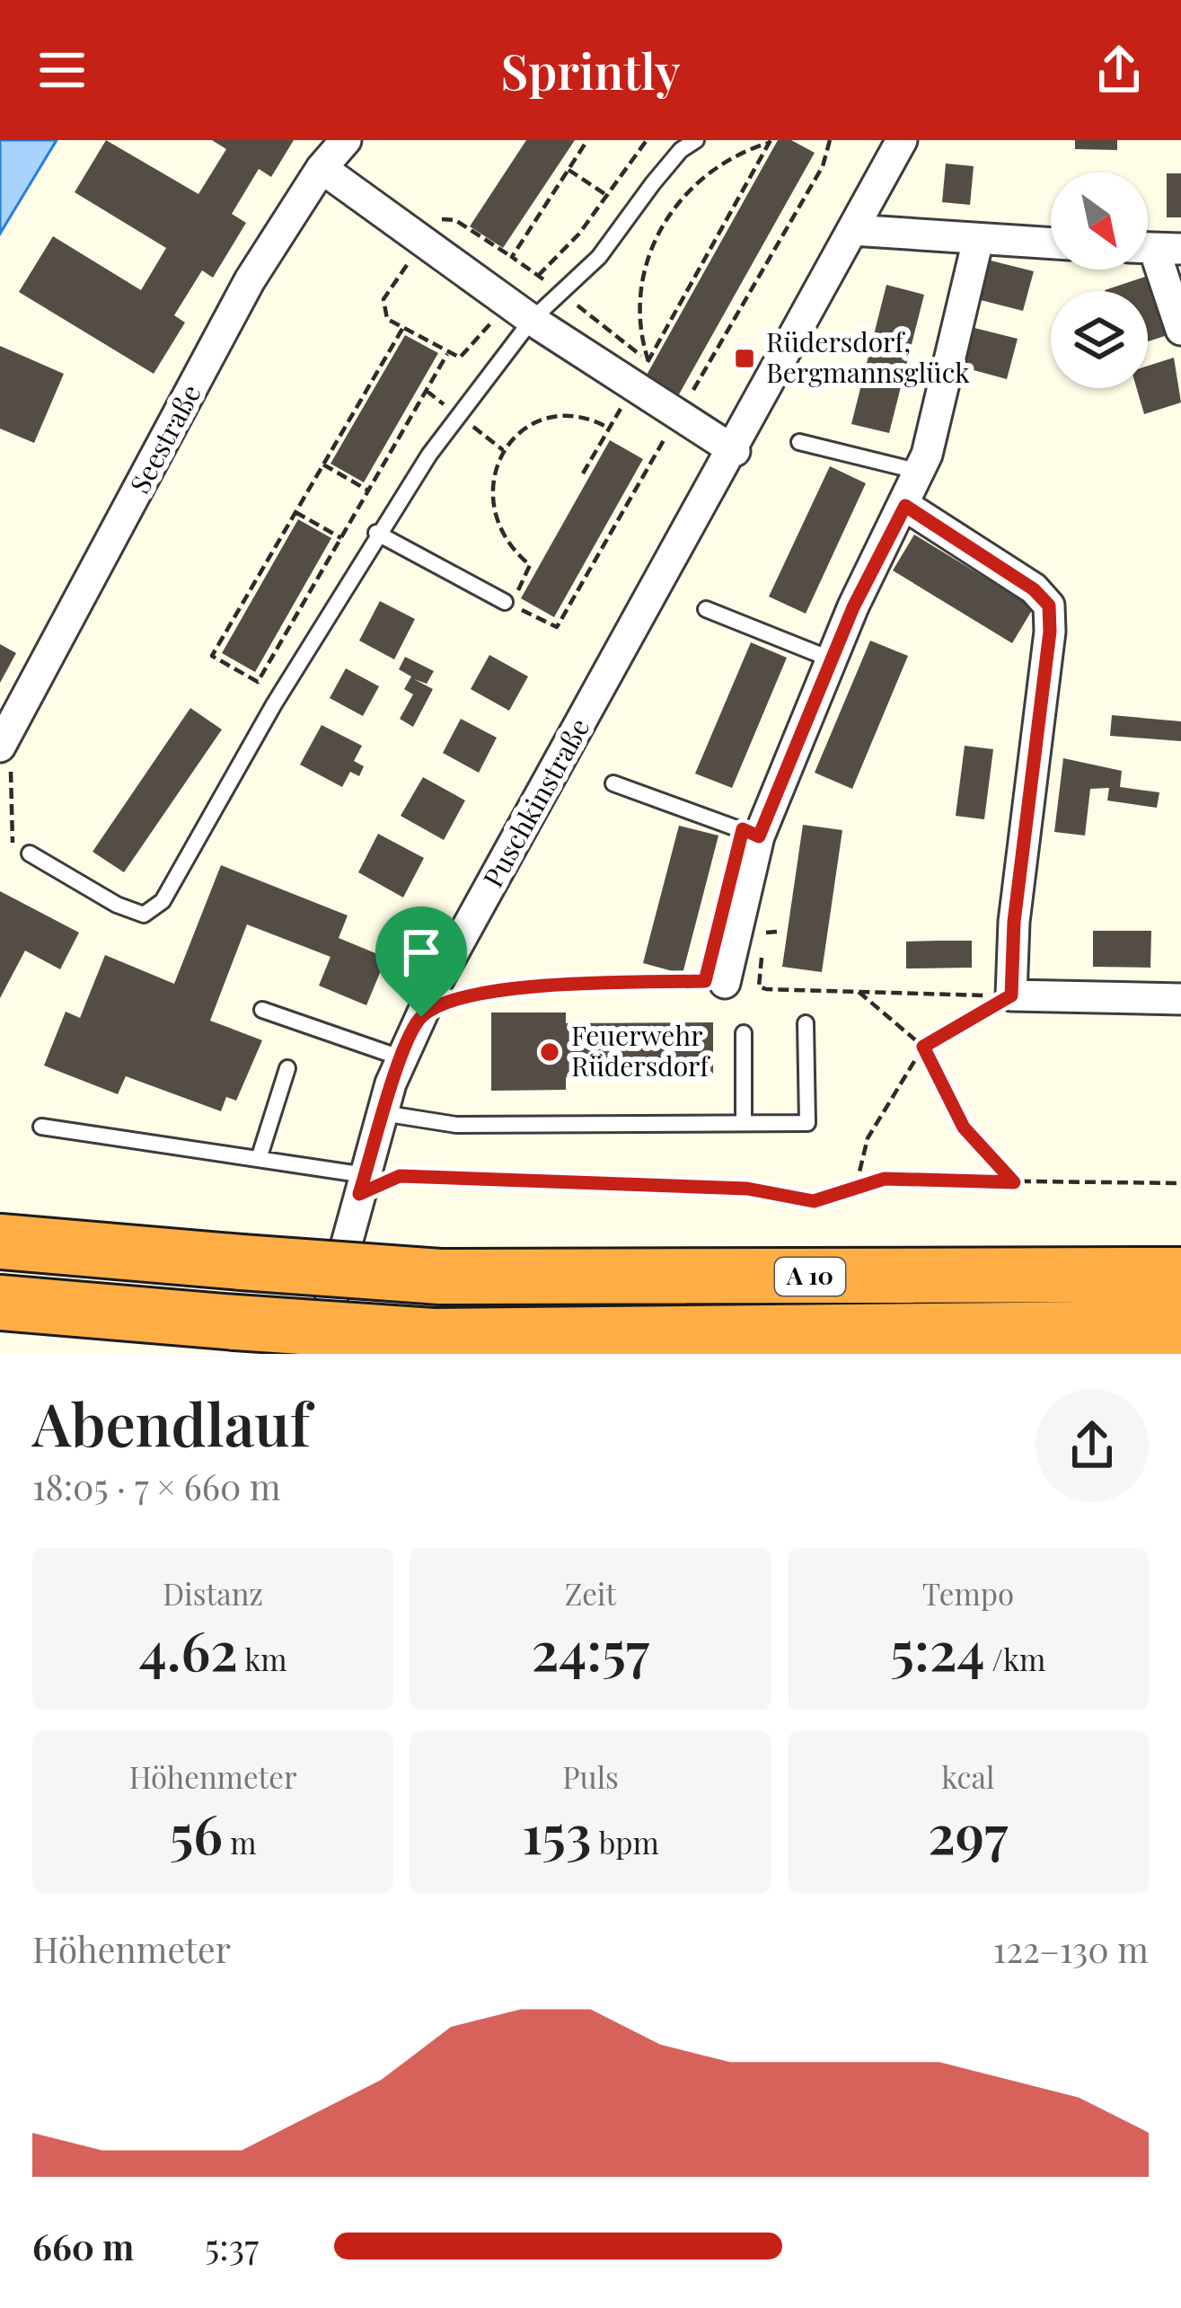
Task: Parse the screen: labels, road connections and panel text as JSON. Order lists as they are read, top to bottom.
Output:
{
  "streets": {
    "highway": ["A 10"],
    "street": ["Seestraße", "Puschkinstraße"]
  },
  "places": {
    "transit": ["Rüdersdorf, Bergmannsglück"],
    "other": ["Feuerwehr Rüdersdorf"]
  },
  "north": "bottom right",
  "page": {
    "header": "Sprintly",
    "heading": ["Abendlauf", "18:05 · 7 × 660 m"],
    "stats": [
      ["Distanz", "4.62 km"],
      ["Zeit", "24:57"],
      ["Tempo", "5:24 /km"],
      ["Höhenmeter", "56 m"],
      ["Puls", "153 bpm"],
      ["kcal", "297"]
    ],
    "chart": ["Höhenmeter", "122–130 m"],
    "list": [
      {
        "name": "660 m",
        "note": "5:37"
      }
    ]
  }
}
